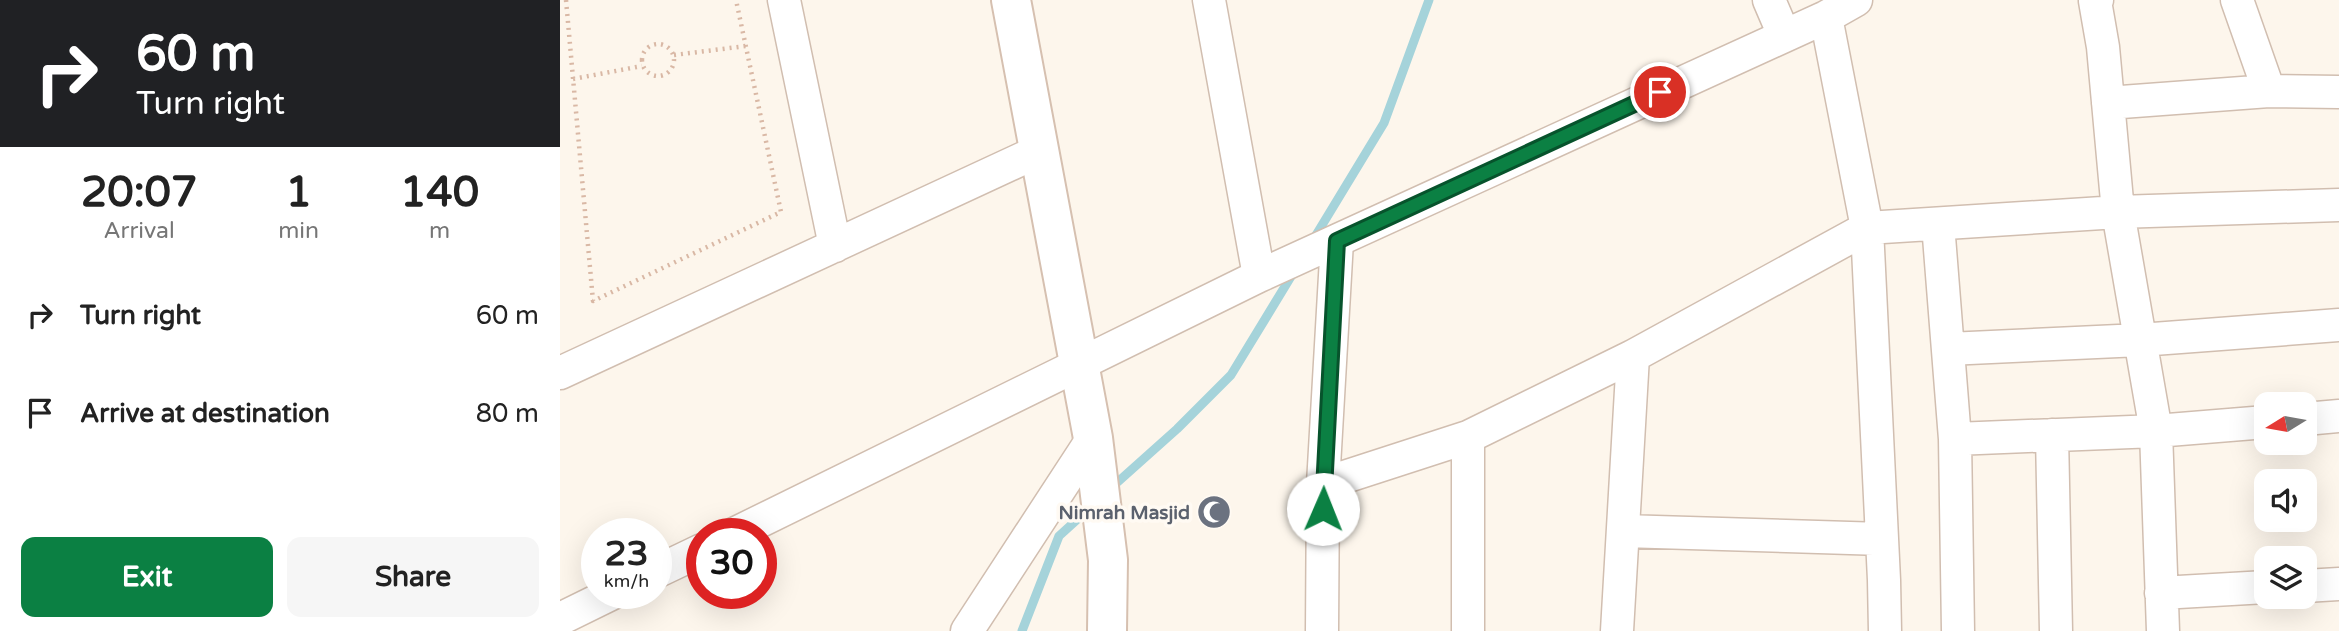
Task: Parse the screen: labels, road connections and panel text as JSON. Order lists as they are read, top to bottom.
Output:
{
  "places": {
    "mosque": ["Nimrah Masjid"]
  },
  "north": "left",
  "page": {
    "turn": ["60 m", "Turn right"],
    "eta": [
      "20:07",
      "Arrival",
      "1",
      "min",
      "140",
      "m"
    ],
    "list": [
      {
        "name": "Turn right",
        "value": "60 m"
      },
      {
        "name": "Arrive at destination",
        "value": "80 m"
      }
    ],
    "speed": "23 km/h",
    "limit": "30",
    "buttons": ["Exit", "Share"]
  }
}
